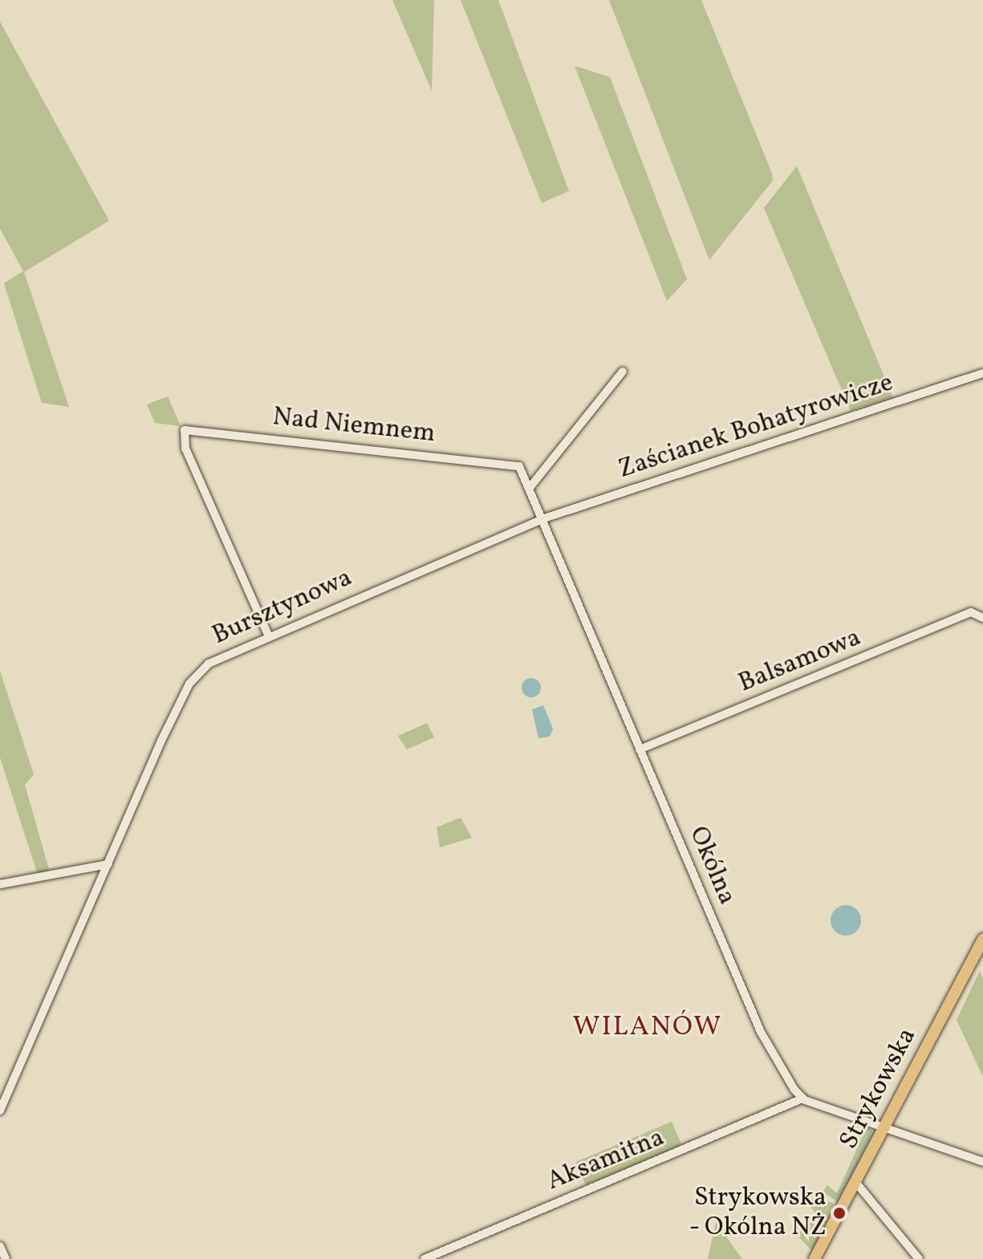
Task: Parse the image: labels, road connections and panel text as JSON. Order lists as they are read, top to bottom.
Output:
{
  "streets": {
    "main road": ["Strykowska"],
    "street": [
      "Nad Niemnem",
      "Zaścianek Bohatyrowicze",
      "Bursztynowa",
      "Balsamowa",
      "Okólna",
      "Aksamitna"
    ]
  },
  "crossings": [
    ["Nad Niemnem", "Bursztynowa"],
    ["Nad Niemnem", "Okólna"],
    ["Zaścianek Bohatyrowicze", "Bursztynowa"],
    ["Zaścianek Bohatyrowicze", "Okólna"],
    ["Bursztynowa", "Okólna"],
    ["Balsamowa", "Okólna"],
    ["Okólna", "Aksamitna"]
  ],
  "districts": ["WILANÓW"],
  "places": ["Strykowska - Okólna NŻ"]
}
